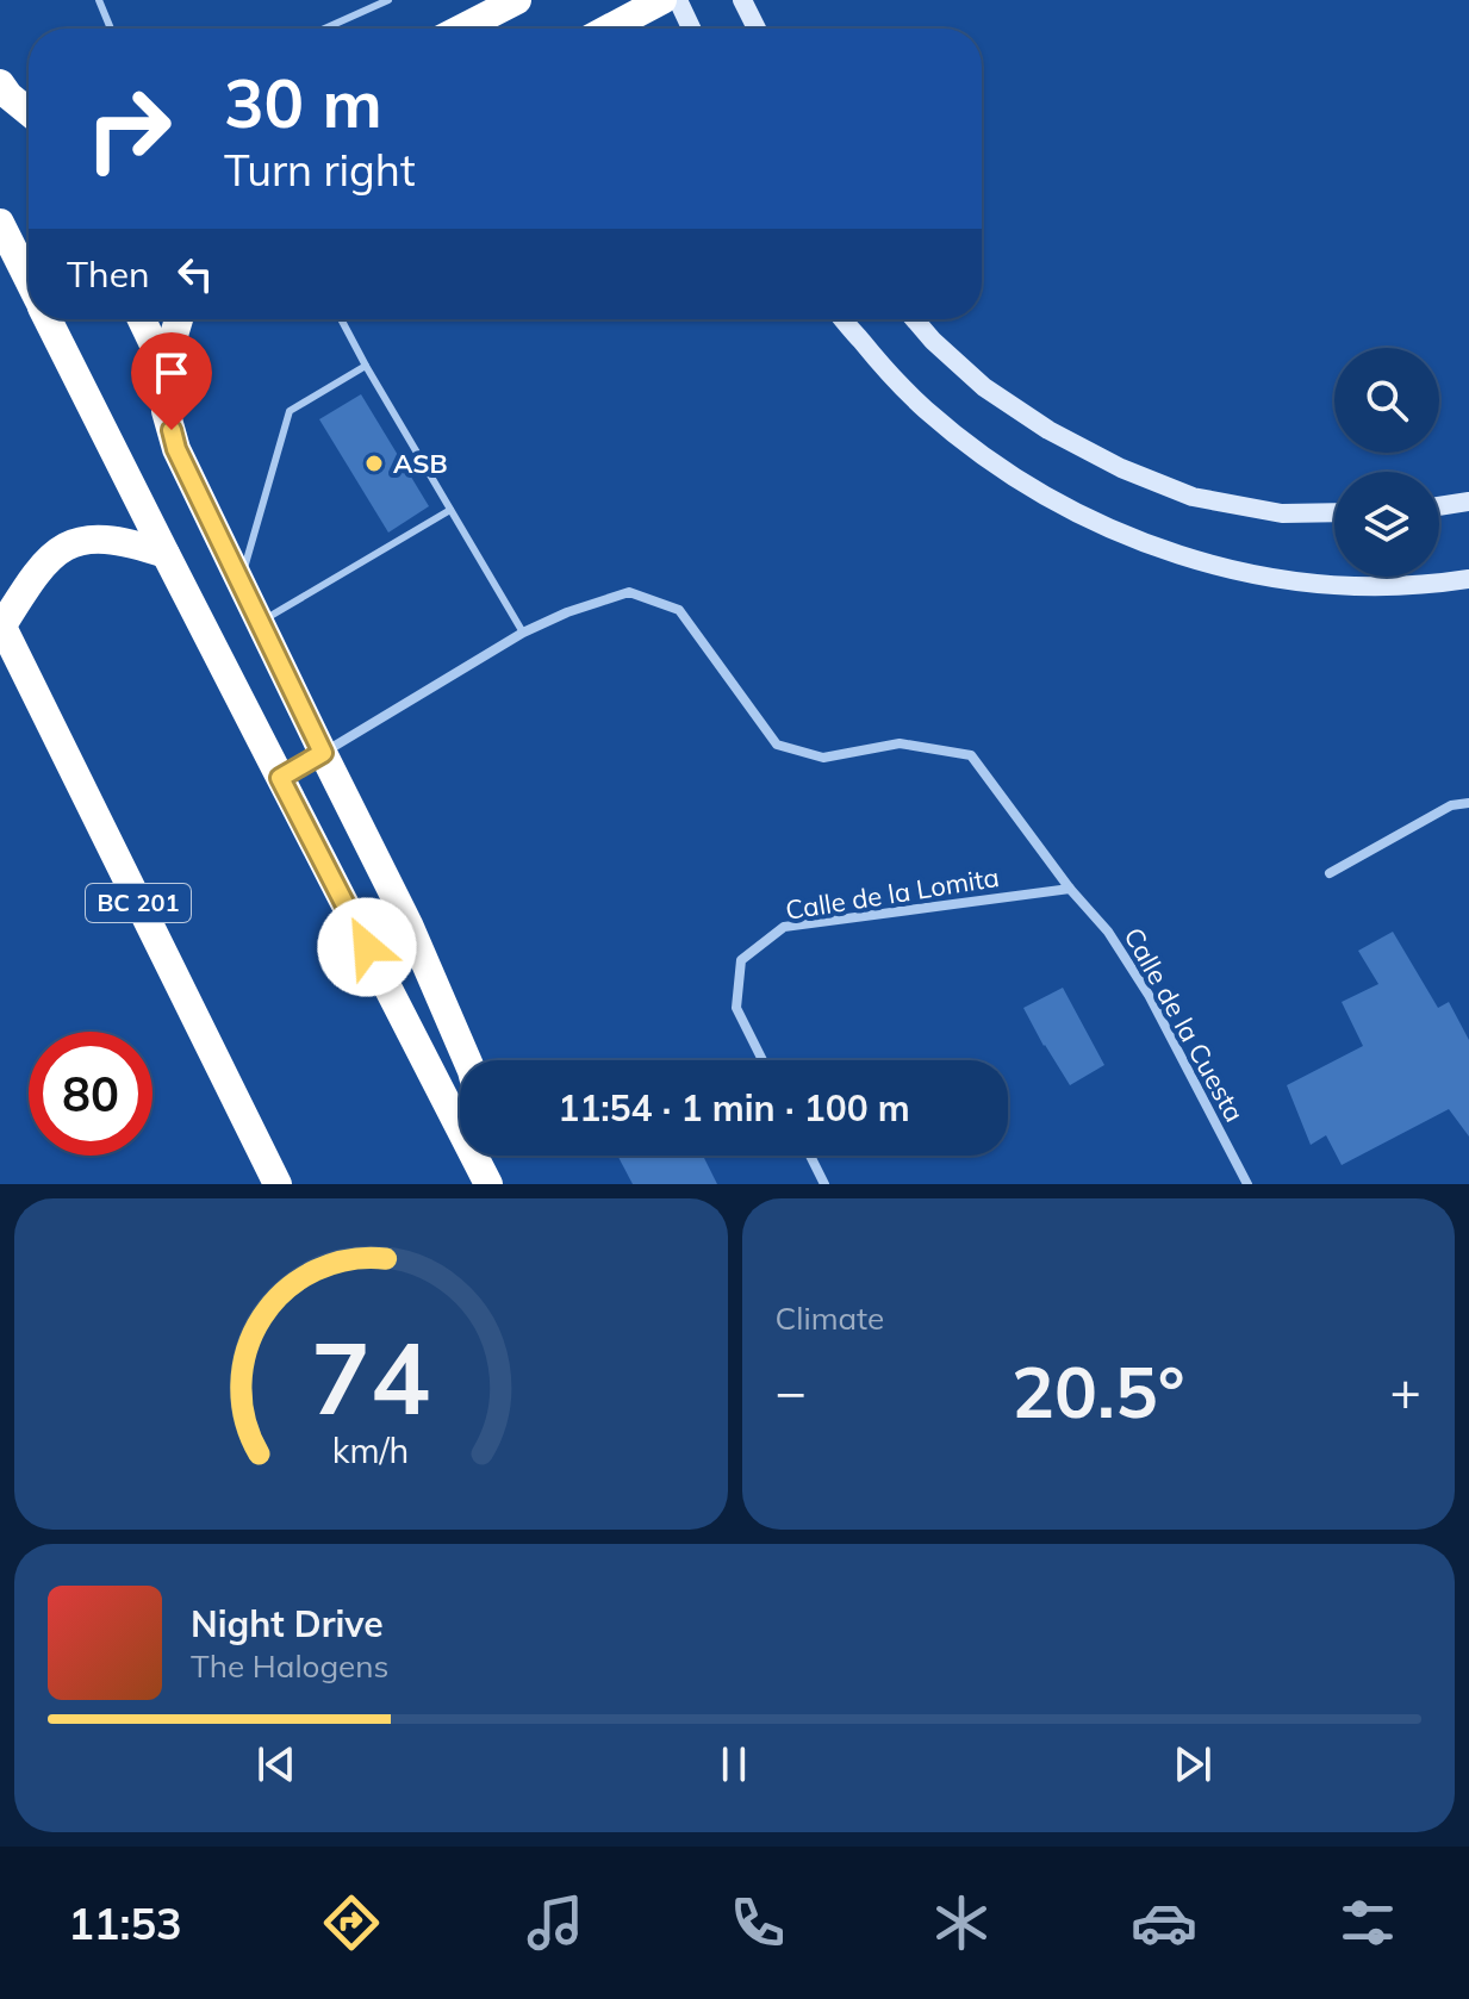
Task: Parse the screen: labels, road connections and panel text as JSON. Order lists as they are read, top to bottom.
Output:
{
  "streets": {
    "highway": ["BC 201"],
    "street": ["Calle de la Lomita", "Calle de la Cuesta"]
  },
  "crossings": [
    ["Calle de la Lomita", "Calle de la Cuesta"]
  ],
  "places": ["ASB"],
  "page": {
    "turn": ["30 m", "Turn right"],
    "then": "Then",
    "limit": "80",
    "trip": "11:54 · 1 min · 100 m",
    "tile": "Climate",
    "heat": ["−", "20.5°", "+"],
    "song": ["Night Drive", "The Halogens"],
    "tabs": "11:53",
    "gauge": ["74", "km/h"]
  }
}
